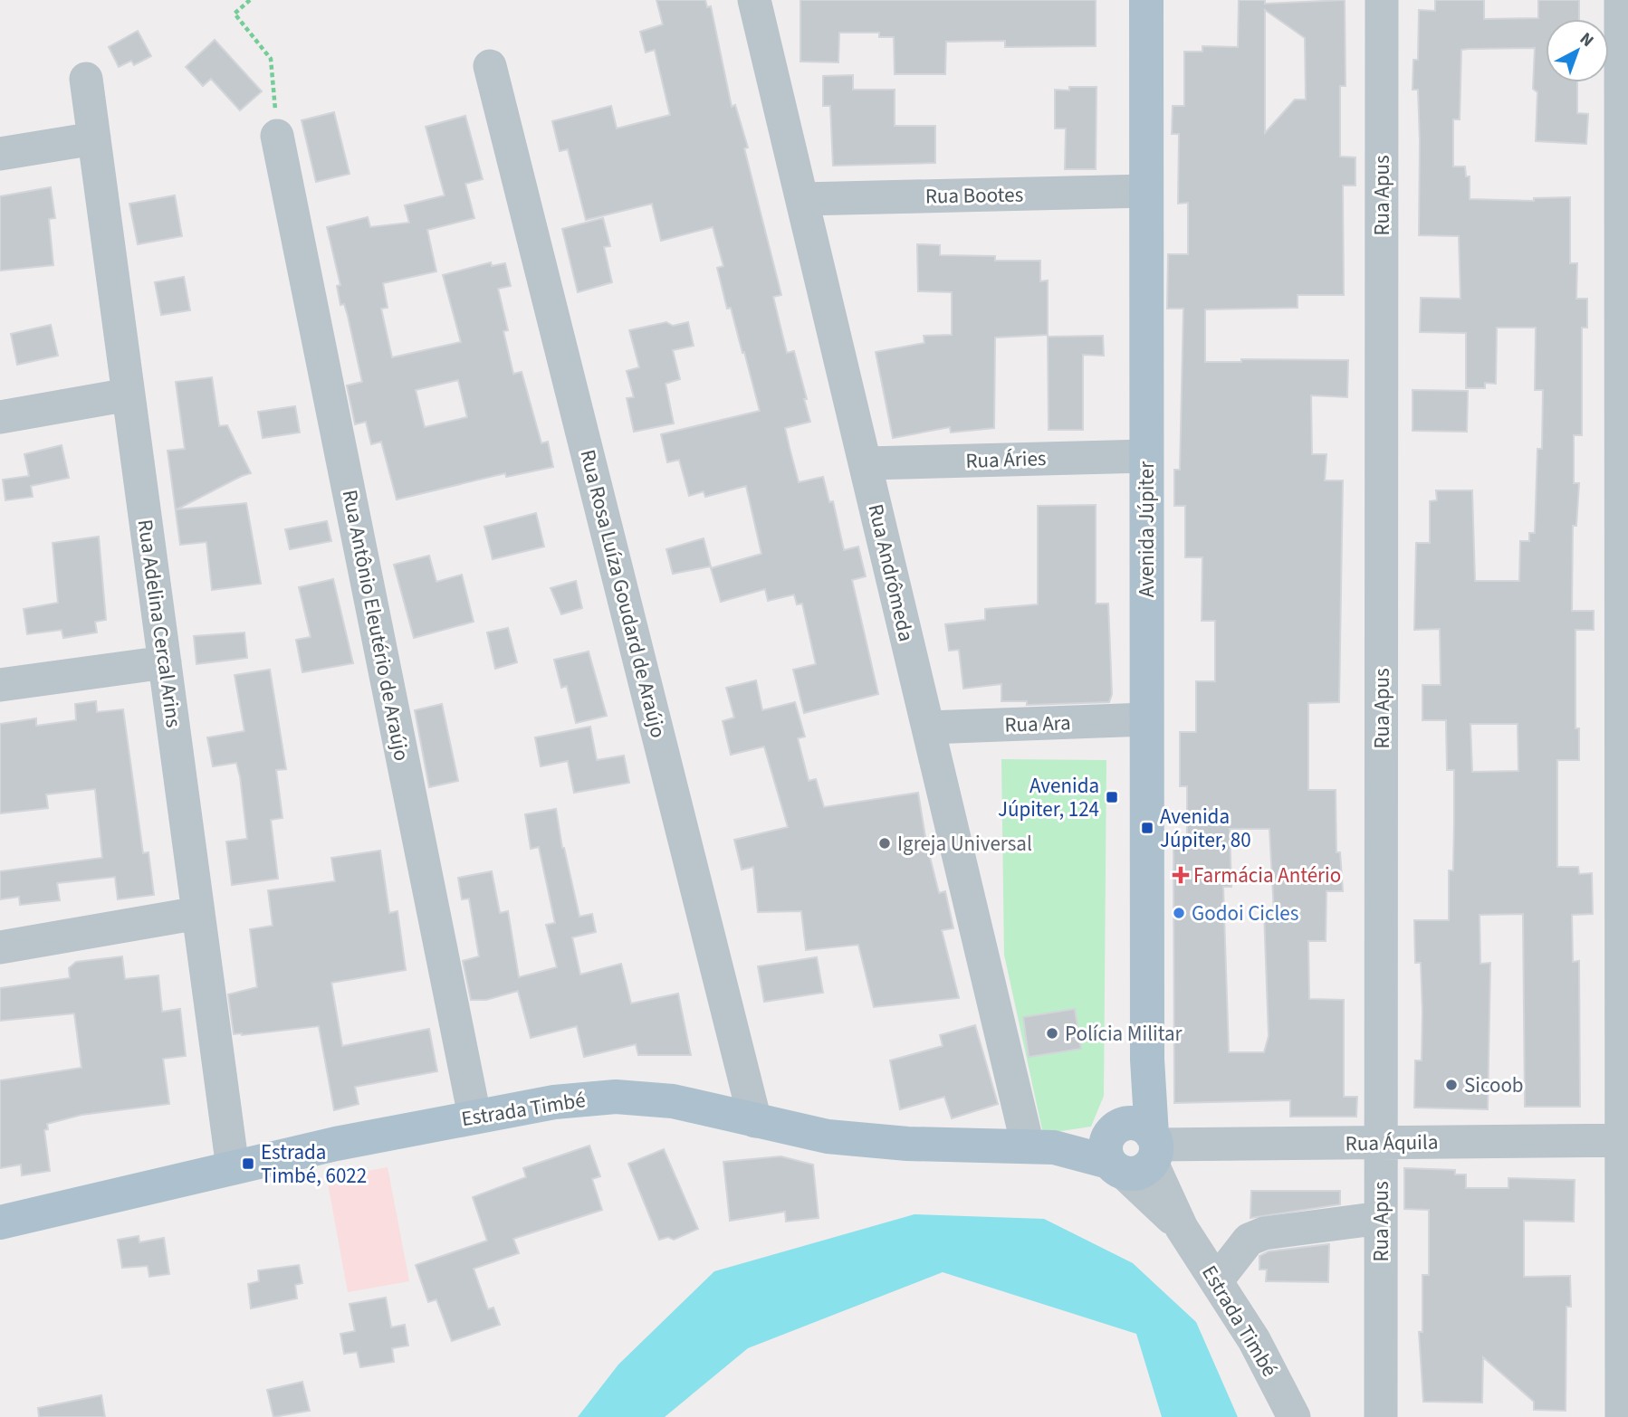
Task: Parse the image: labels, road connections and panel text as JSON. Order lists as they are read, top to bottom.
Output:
{
  "streets": {
    "main road": ["Avenida Júpiter", "Estrada Timbé"],
    "street": [
      "Rua Bootes",
      "Rua Apus",
      "Rua Áries",
      "Rua Andrômeda",
      "Rua Rosa Luíza Goudard de Araújo",
      "Rua Adelina Cercal Arins",
      "Rua Antônio Eleutério de Araújo",
      "Rua Ara",
      "Rua Áquila"
    ]
  },
  "crossings": [
    ["Rua Bootes", "Avenida Júpiter"],
    ["Rua Bootes", "Rua Andrômeda"],
    ["Rua Apus", "Rua Áquila"],
    ["Rua Áries", "Avenida Júpiter"],
    ["Rua Áries", "Rua Andrômeda"],
    ["Avenida Júpiter", "Rua Ara"],
    ["Avenida Júpiter", "Estrada Timbé"],
    ["Avenida Júpiter", "Rua Áquila"],
    ["Rua Andrômeda", "Rua Ara"],
    ["Rua Andrômeda", "Estrada Timbé"],
    ["Rua Rosa Luíza Goudard de Araújo", "Estrada Timbé"],
    ["Rua Adelina Cercal Arins", "Estrada Timbé"],
    ["Rua Antônio Eleutério de Araújo", "Estrada Timbé"],
    ["Estrada Timbé", "Rua Áquila"]
  ],
  "places": {
    "transit": ["Avenida Júpiter, 124", "Avenida Júpiter, 80", "Estrada Timbé, 6022"],
    "other": [
      "Igreja Universal",
      "Godoi Cicles",
      "Polícia Militar",
      "Sicoob"
    ],
    "health": ["Farmácia Antério"]
  },
  "north": "top right"
}
